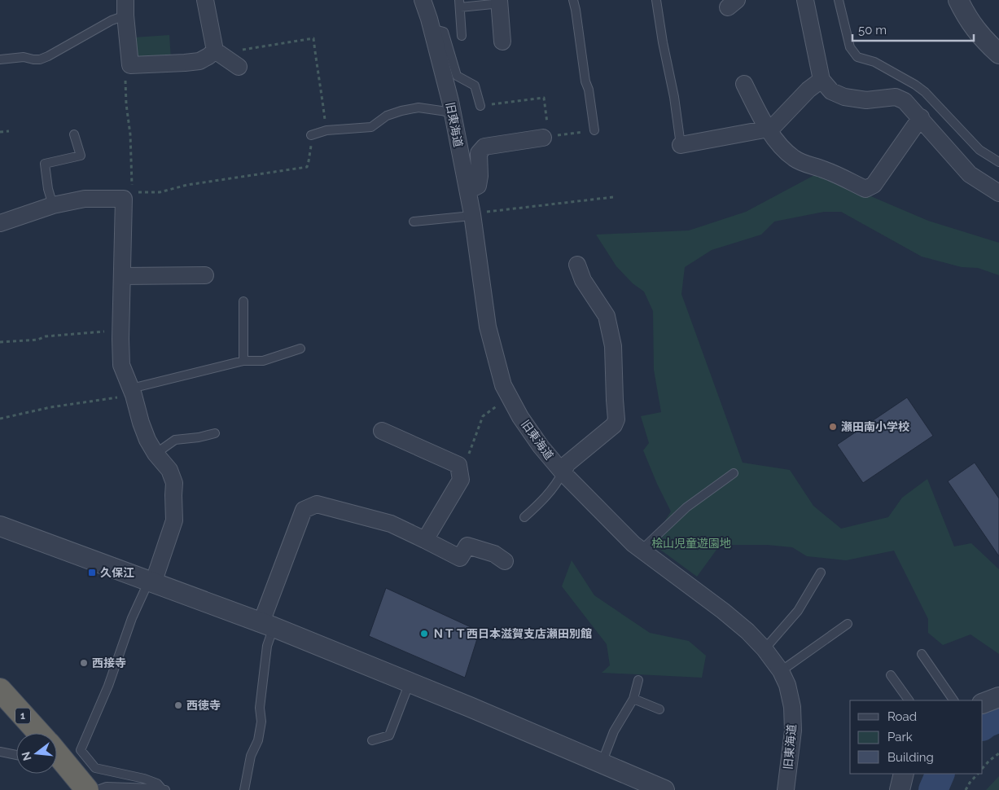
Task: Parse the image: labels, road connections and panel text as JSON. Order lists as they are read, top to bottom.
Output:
{
  "streets": {
    "highway": ["1"],
    "street": ["旧東海道"]
  },
  "parks": ["桧山児童遊園地"],
  "places": {
    "other": [
      "瀬田南小学校",
      "ＮＴＴ西日本滋賀支店瀬田別館",
      "西接寺",
      "西徳寺"
    ],
    "transit": ["久保江"]
  },
  "legend": ["Road", "Park", "Building"],
  "scale_bar": "50 m",
  "north": "left"
}
